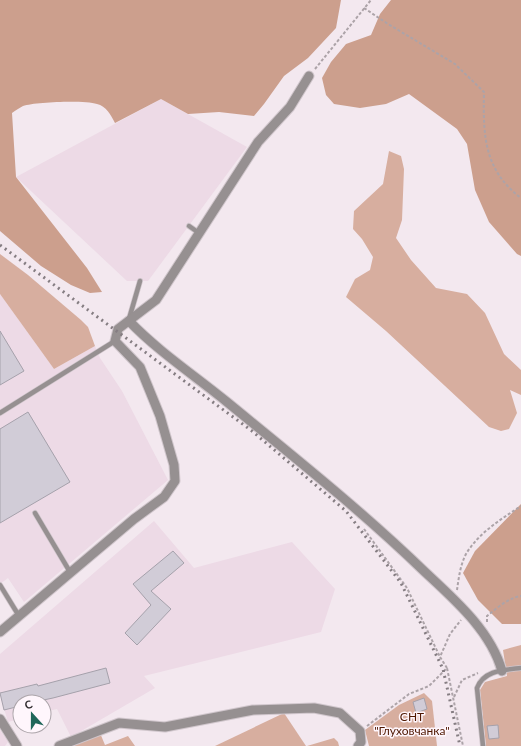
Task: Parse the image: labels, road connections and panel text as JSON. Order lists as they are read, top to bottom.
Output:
{
  "parks": ["СНТ \"Глуховчанка\""],
  "north": "top"
}
